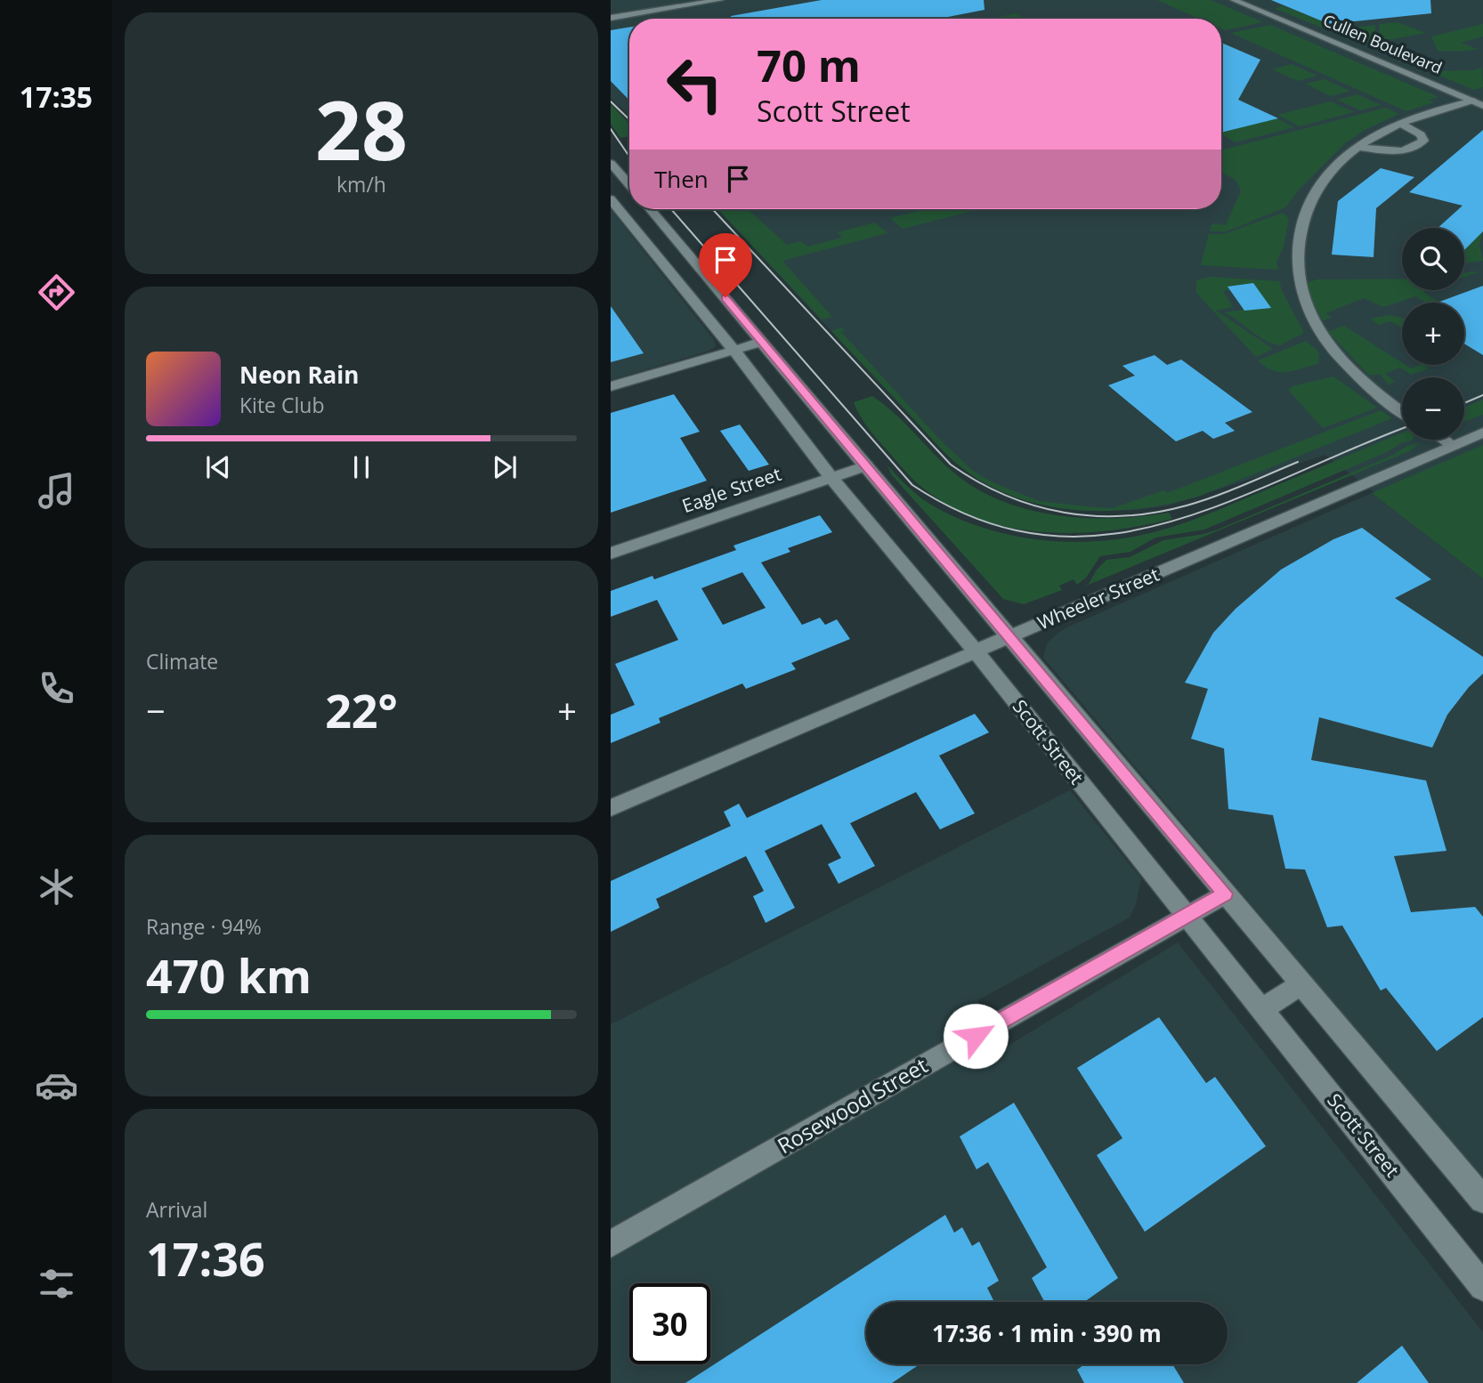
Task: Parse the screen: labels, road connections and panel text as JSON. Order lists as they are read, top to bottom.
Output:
{
  "streets": {
    "main road": [
      "Cullen Boulevard",
      "Eagle Street",
      "Wheeler Street",
      "Scott Street",
      "Rosewood Street"
    ]
  },
  "crossings": [
    ["Eagle Street", "Scott Street"],
    ["Wheeler Street", "Scott Street"],
    ["Scott Street", "Rosewood Street"]
  ],
  "page": {
    "tabs": "17:35",
    "tile": [
      ["28", "km/h"],
      "Climate",
      ["Range · 94%", "470 km"],
      ["Arrival", "17:36"]
    ],
    "turn": ["70 m", "Scott Street"],
    "then": "Then",
    "map_buttons": ["+", "−"],
    "song": ["Neon Rain", "Kite Club"],
    "heat": ["−", "22°", "+"],
    "limit": "30",
    "trip": "17:36 · 1 min · 390 m"
  }
}
